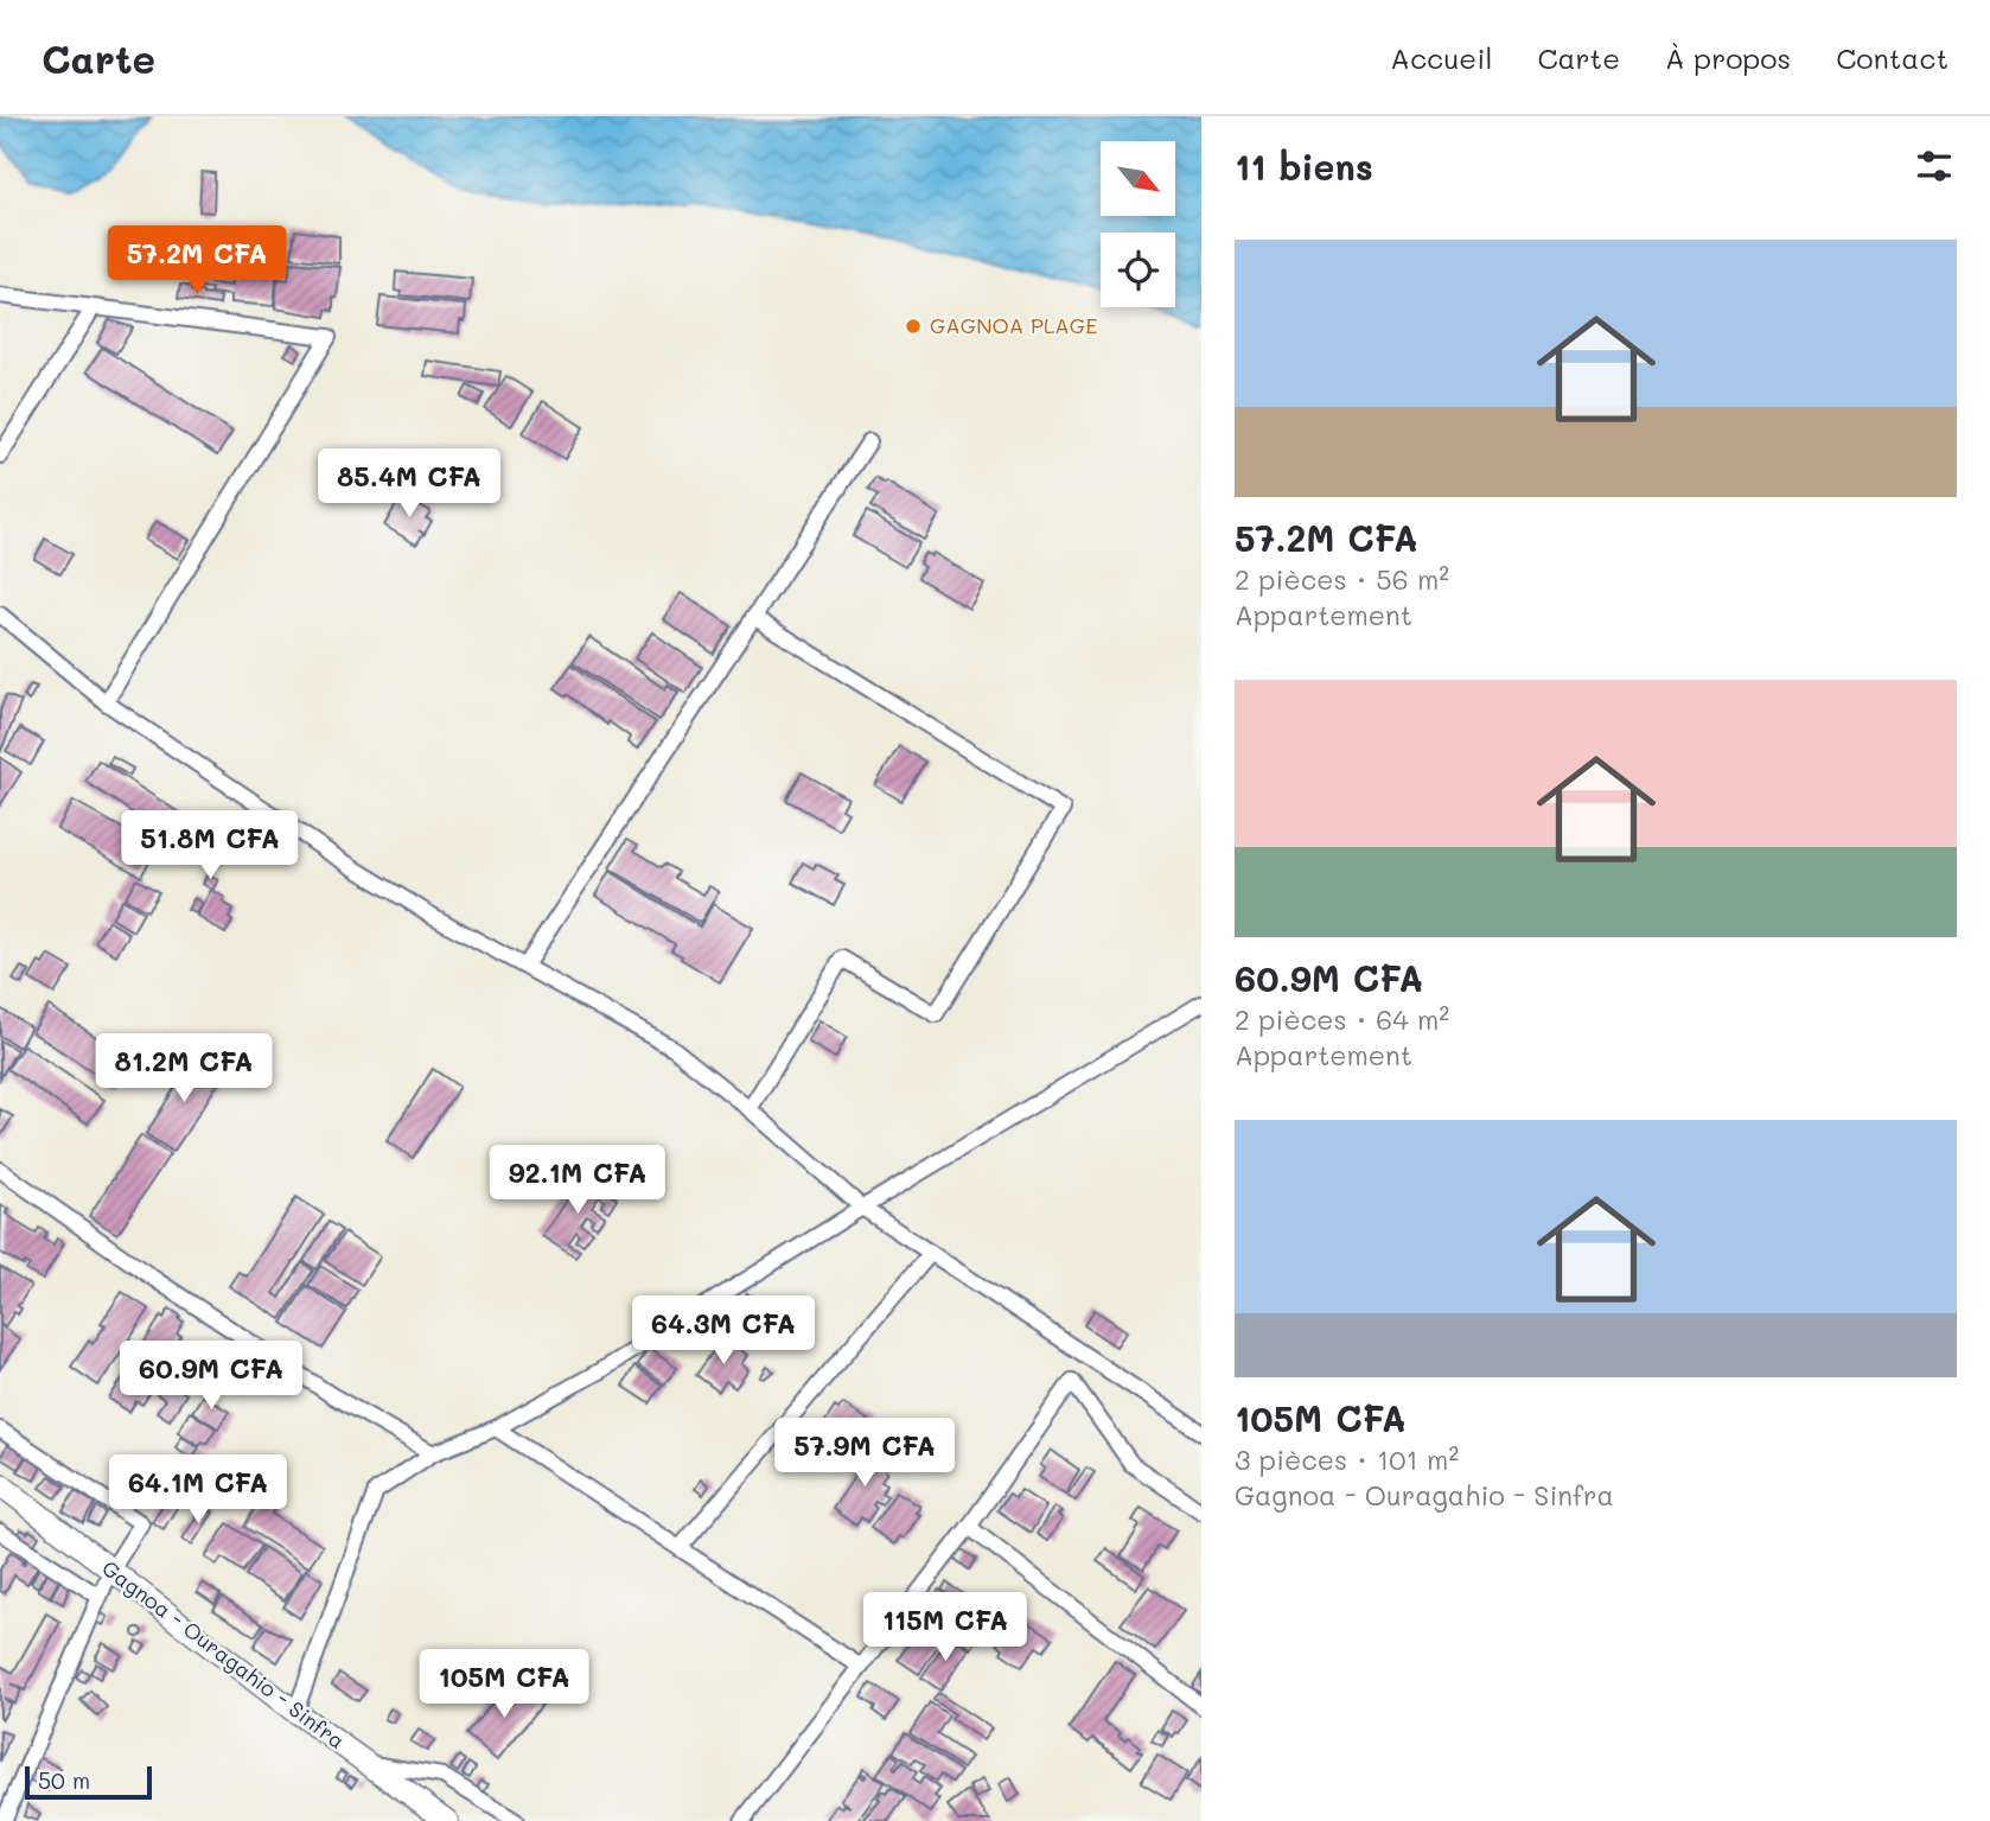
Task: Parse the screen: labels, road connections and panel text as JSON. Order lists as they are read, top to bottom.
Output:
{
  "streets": {
    "main road": ["Gagnoa - Ouragahio - Sinfra"]
  },
  "places": ["GAGNOA PLAGE"],
  "scale_bar": "50 m",
  "north": "bottom right",
  "page": {
    "header": "Carte",
    "nav": [
      "Accueil",
      "Carte",
      "À propos",
      "Contact"
    ],
    "heading": "11 biens",
    "list": [
      {
        "name": "57.2M CFA",
        "note": "2 pièces · 56 m² · Appartement"
      },
      {
        "name": "60.9M CFA",
        "note": "2 pièces · 64 m² · Appartement"
      },
      {
        "name": "105M CFA",
        "note": "3 pièces · 101 m² · Gagnoa - Ouragahio - Sinfra"
      }
    ],
    "price": [
      "57.2M CFA",
      "85.4M CFA",
      "51.8M CFA",
      "81.2M CFA",
      "92.1M CFA",
      "64.3M CFA",
      "60.9M CFA",
      "57.9M CFA",
      "64.1M CFA",
      "115M CFA",
      "105M CFA"
    ],
    "scale": "50 m"
  }
}
